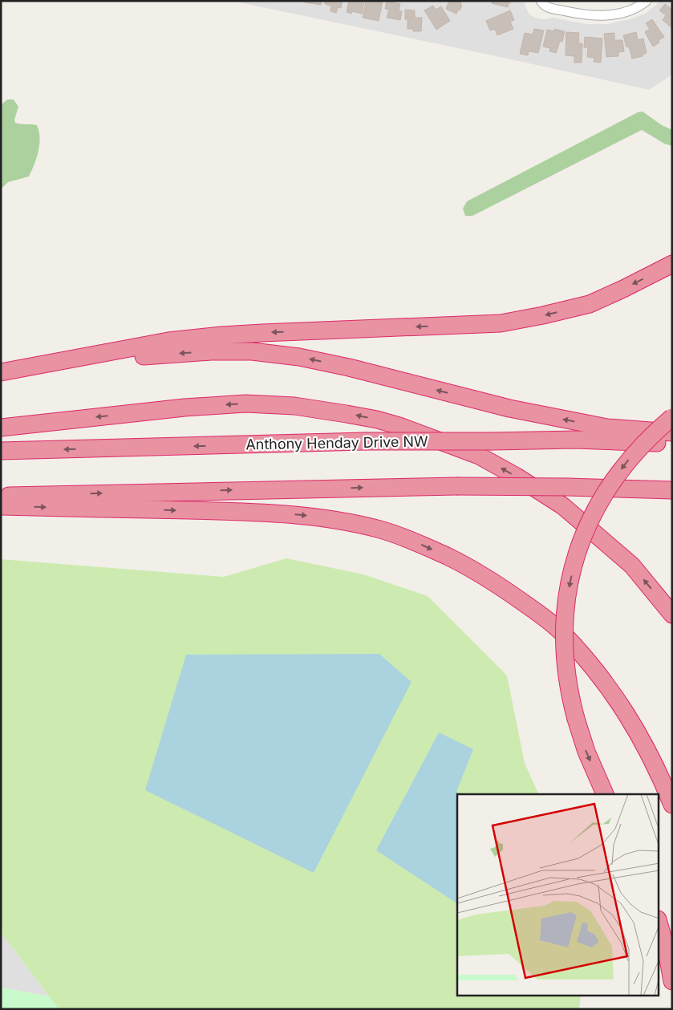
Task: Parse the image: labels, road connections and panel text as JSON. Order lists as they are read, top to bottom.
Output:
{
  "streets": {
    "highway": ["Anthony Henday Drive NW"]
  }
}
